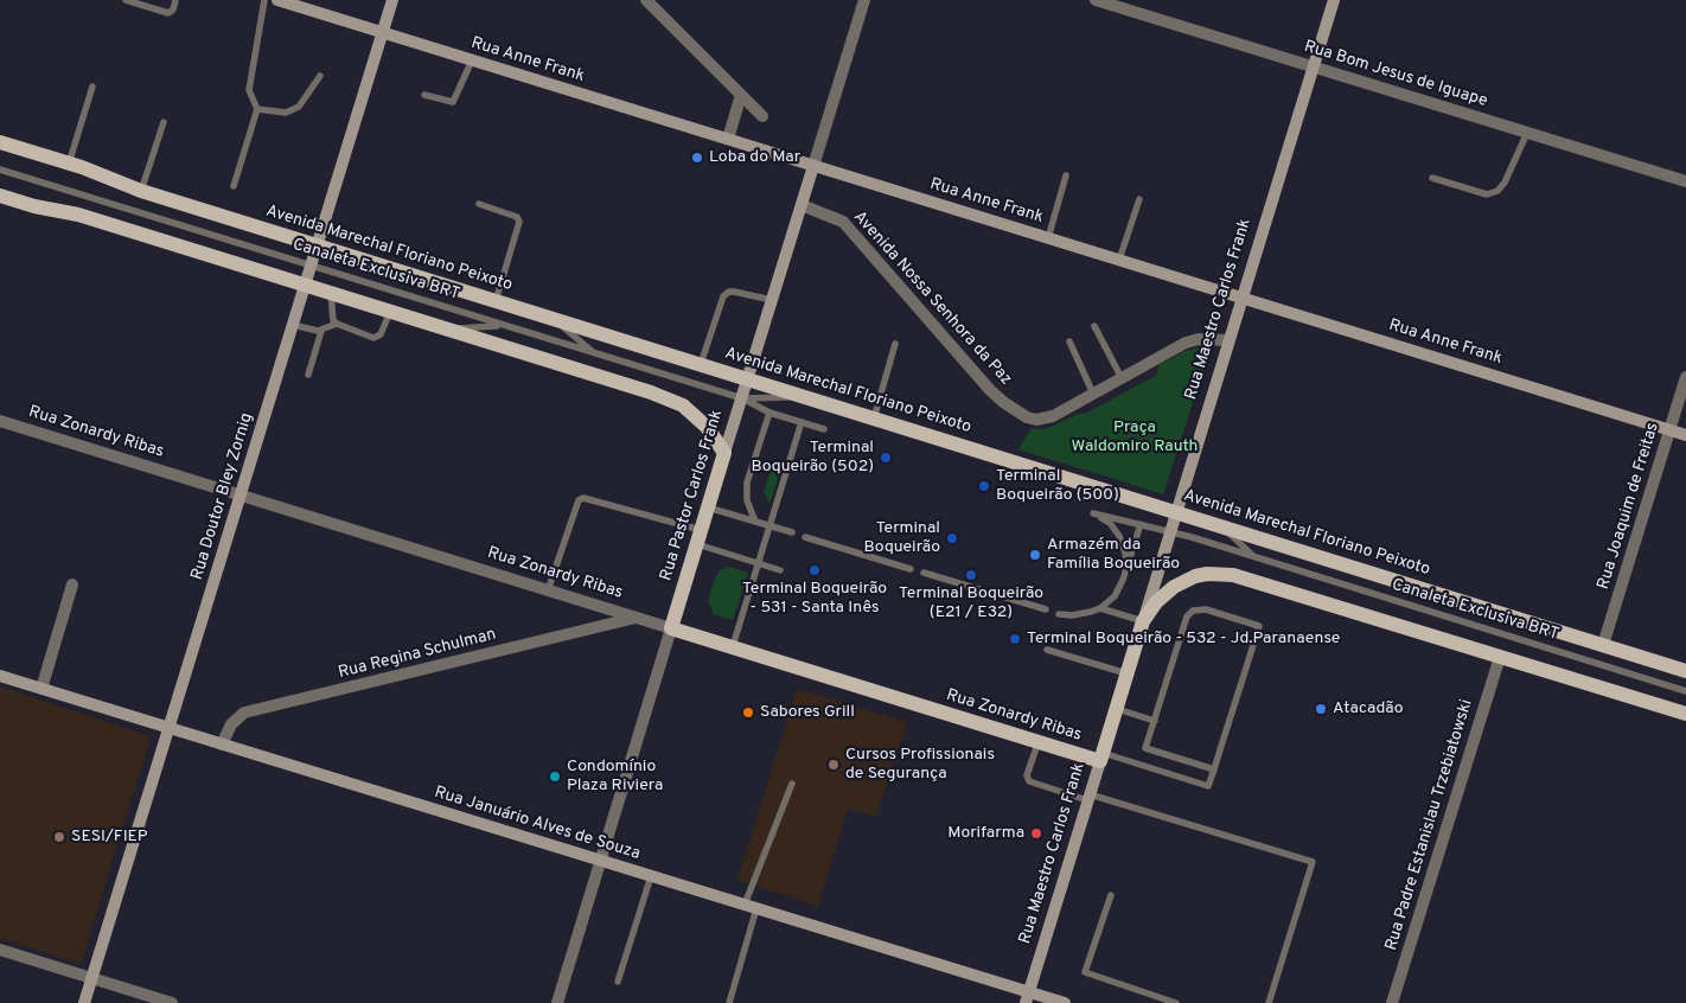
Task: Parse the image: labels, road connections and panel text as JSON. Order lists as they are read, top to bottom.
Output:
{
  "streets": {
    "main road": [
      "Avenida Marechal Floriano Peixoto",
      "Rua Maestro Carlos Frank",
      "Rua Zonardy Ribas",
      "Rua Pastor Carlos Frank"
    ],
    "street": [
      "Rua Anne Frank",
      "Rua Bom Jesus de Iguape",
      "Avenida Nossa Senhora da Paz",
      "Rua Doutor Bley Zornig",
      "Rua Joaquim de Freitas",
      "Rua Regina Schulman",
      "Rua Januário Alves de Souza",
      "Rua Padre Estanislau Trzebiatowski"
    ],
    "lane": ["Canaleta Exclusiva BRT"]
  },
  "crossings": [
    ["Rua Anne Frank", "Rua Maestro Carlos Frank"],
    ["Rua Anne Frank", "Rua Pastor Carlos Frank"],
    ["Rua Anne Frank", "Rua Doutor Bley Zornig"],
    ["Rua Anne Frank", "Rua Joaquim de Freitas"],
    ["Rua Bom Jesus de Iguape", "Rua Maestro Carlos Frank"],
    ["Avenida Marechal Floriano Peixoto", "Canaleta Exclusiva BRT"],
    ["Avenida Marechal Floriano Peixoto", "Rua Maestro Carlos Frank"],
    ["Avenida Marechal Floriano Peixoto", "Rua Pastor Carlos Frank"],
    ["Avenida Marechal Floriano Peixoto", "Rua Doutor Bley Zornig"],
    ["Avenida Marechal Floriano Peixoto", "Rua Joaquim de Freitas"],
    ["Canaleta Exclusiva BRT", "Rua Maestro Carlos Frank"],
    ["Canaleta Exclusiva BRT", "Rua Pastor Carlos Frank"],
    ["Canaleta Exclusiva BRT", "Rua Doutor Bley Zornig"],
    ["Avenida Nossa Senhora da Paz", "Rua Pastor Carlos Frank"],
    ["Rua Maestro Carlos Frank", "Rua Zonardy Ribas"],
    ["Rua Maestro Carlos Frank", "Rua Januário Alves de Souza"],
    ["Rua Zonardy Ribas", "Rua Pastor Carlos Frank"],
    ["Rua Zonardy Ribas", "Rua Doutor Bley Zornig"],
    ["Rua Zonardy Ribas", "Rua Regina Schulman"],
    ["Rua Pastor Carlos Frank", "Rua Januário Alves de Souza"],
    ["Rua Doutor Bley Zornig", "Rua Januário Alves de Souza"],
    ["Rua Regina Schulman", "Rua Januário Alves de Souza"]
  ],
  "parks": ["Praça Waldomiro Rauth"],
  "places": [
    "Loba do Mar",
    "Terminal Boqueirão (502)",
    "Terminal Boqueirão (500)",
    "Terminal Boqueirão",
    "Armazém da Família Boqueirão",
    "Terminal Boqueirão - 531 - Santa Inês",
    "Terminal Boqueirão (E21 / E32)",
    "Terminal Boqueirão - 532 - Jd.Paranaense",
    "Atacadão",
    "Sabores Grill",
    "Cursos Profissionais de Segurança",
    "Condomínio Plaza Riviera",
    "Morifarma",
    "SESI/FIEP"
  ]
}
